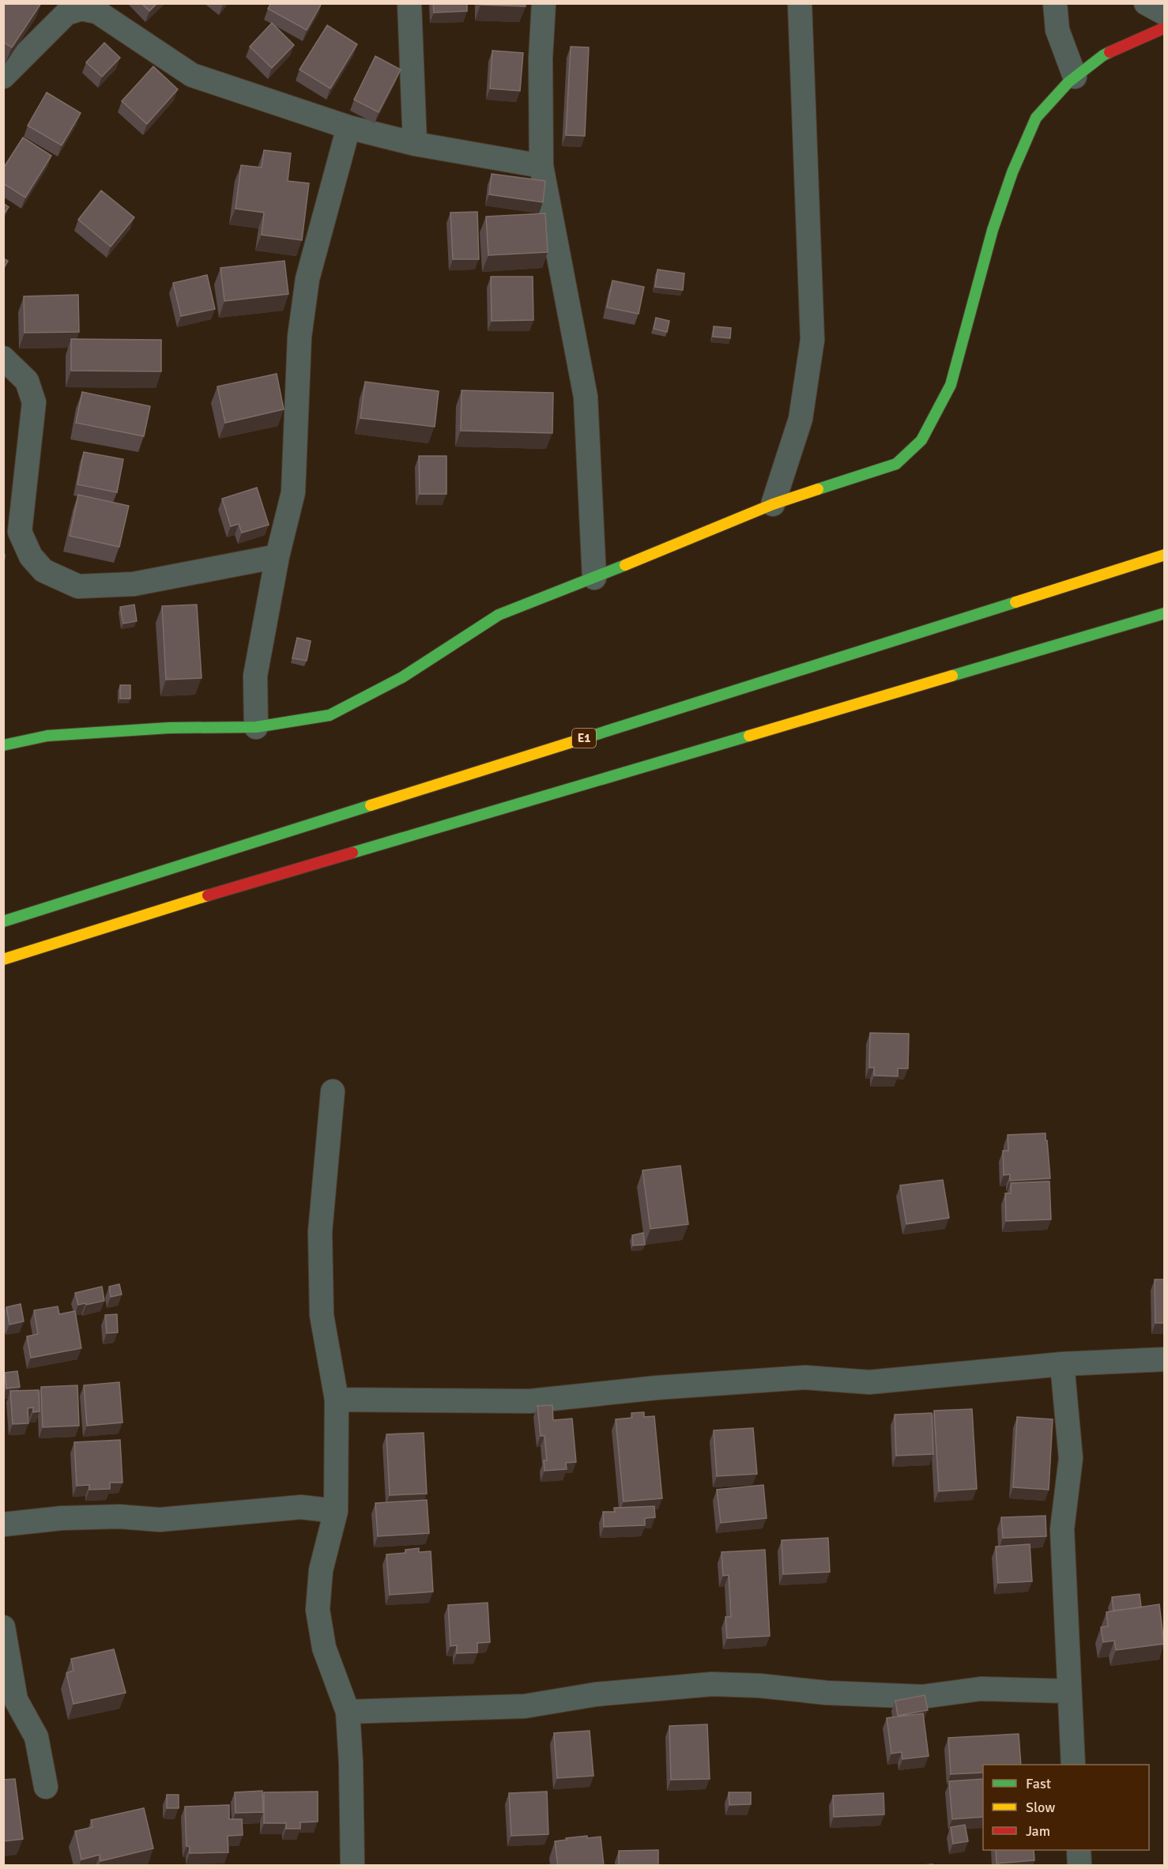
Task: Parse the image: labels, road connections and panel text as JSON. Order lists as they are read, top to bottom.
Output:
{
  "streets": {
    "main road": ["E1"]
  },
  "legend": ["Fast", "Slow", "Jam"]
}
